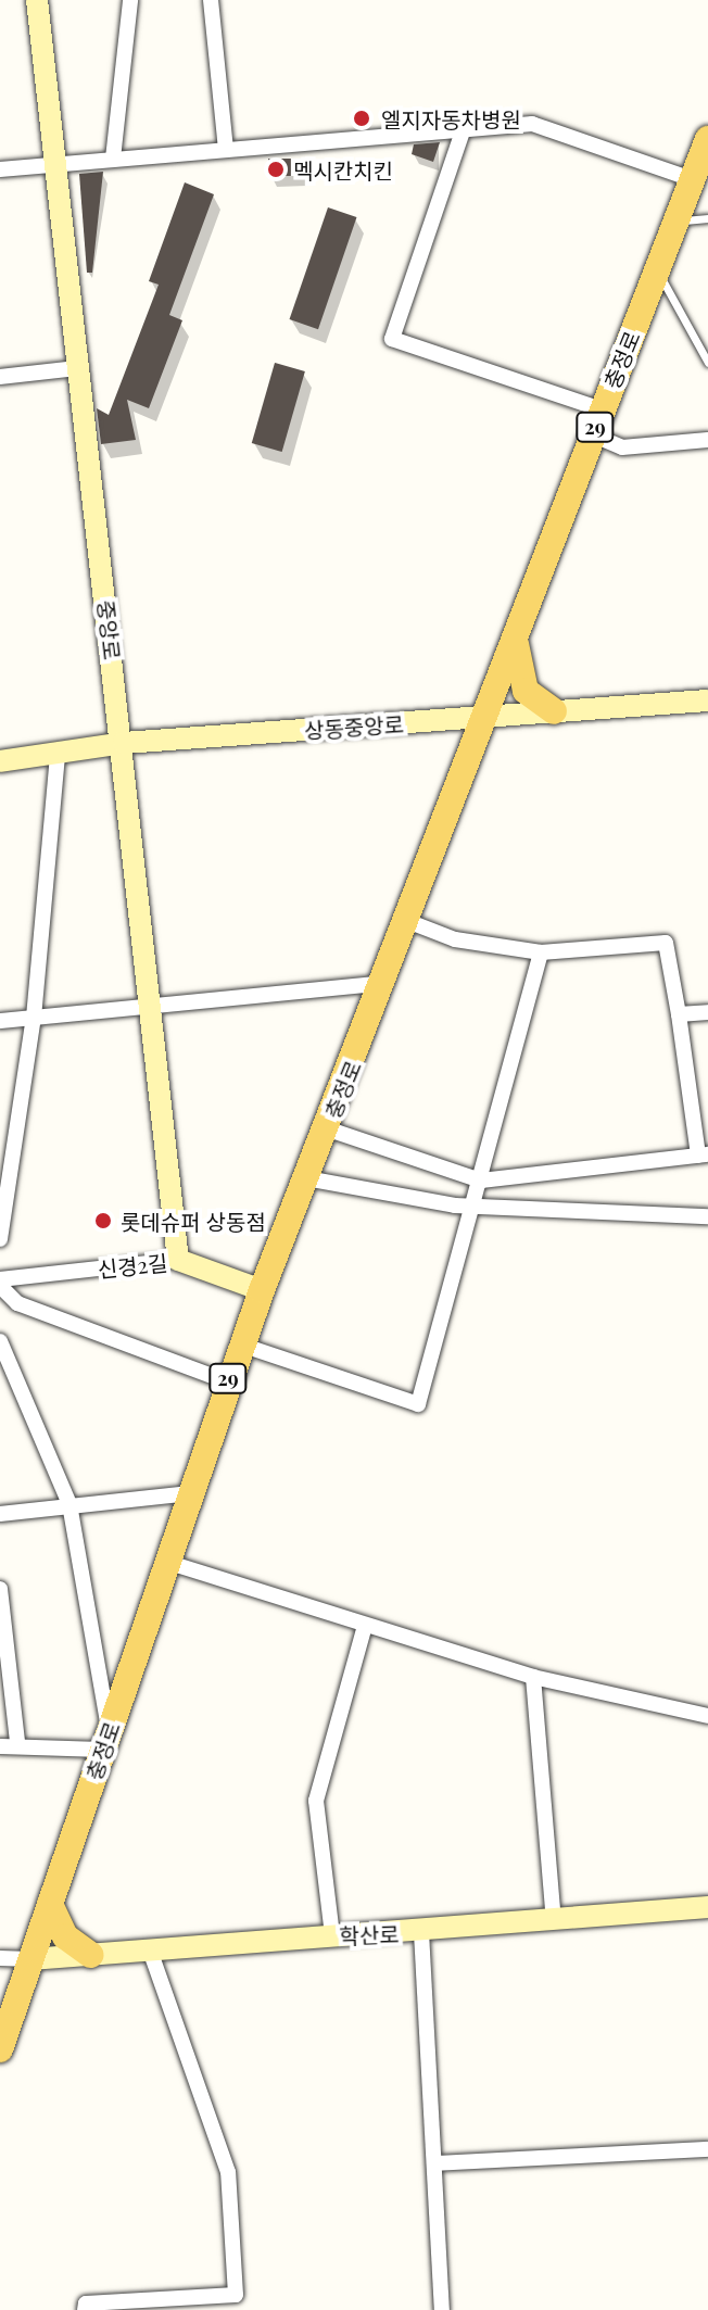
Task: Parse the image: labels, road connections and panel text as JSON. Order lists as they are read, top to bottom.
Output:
{
  "streets": {
    "main road": ["충정로", "29"],
    "street": [
      "중앙로",
      "상동중앙로",
      "신경2길",
      "학산로"
    ]
  },
  "crossings": [
    ["충정로", "상동중앙로"],
    ["충정로", "신경2길"],
    ["충정로", "학산로"],
    ["중앙로", "상동중앙로"],
    ["중앙로", "신경2길"]
  ],
  "places": ["엘지자동차병원", "멕시칸치킨", "롯데슈퍼 상동점"]
}
